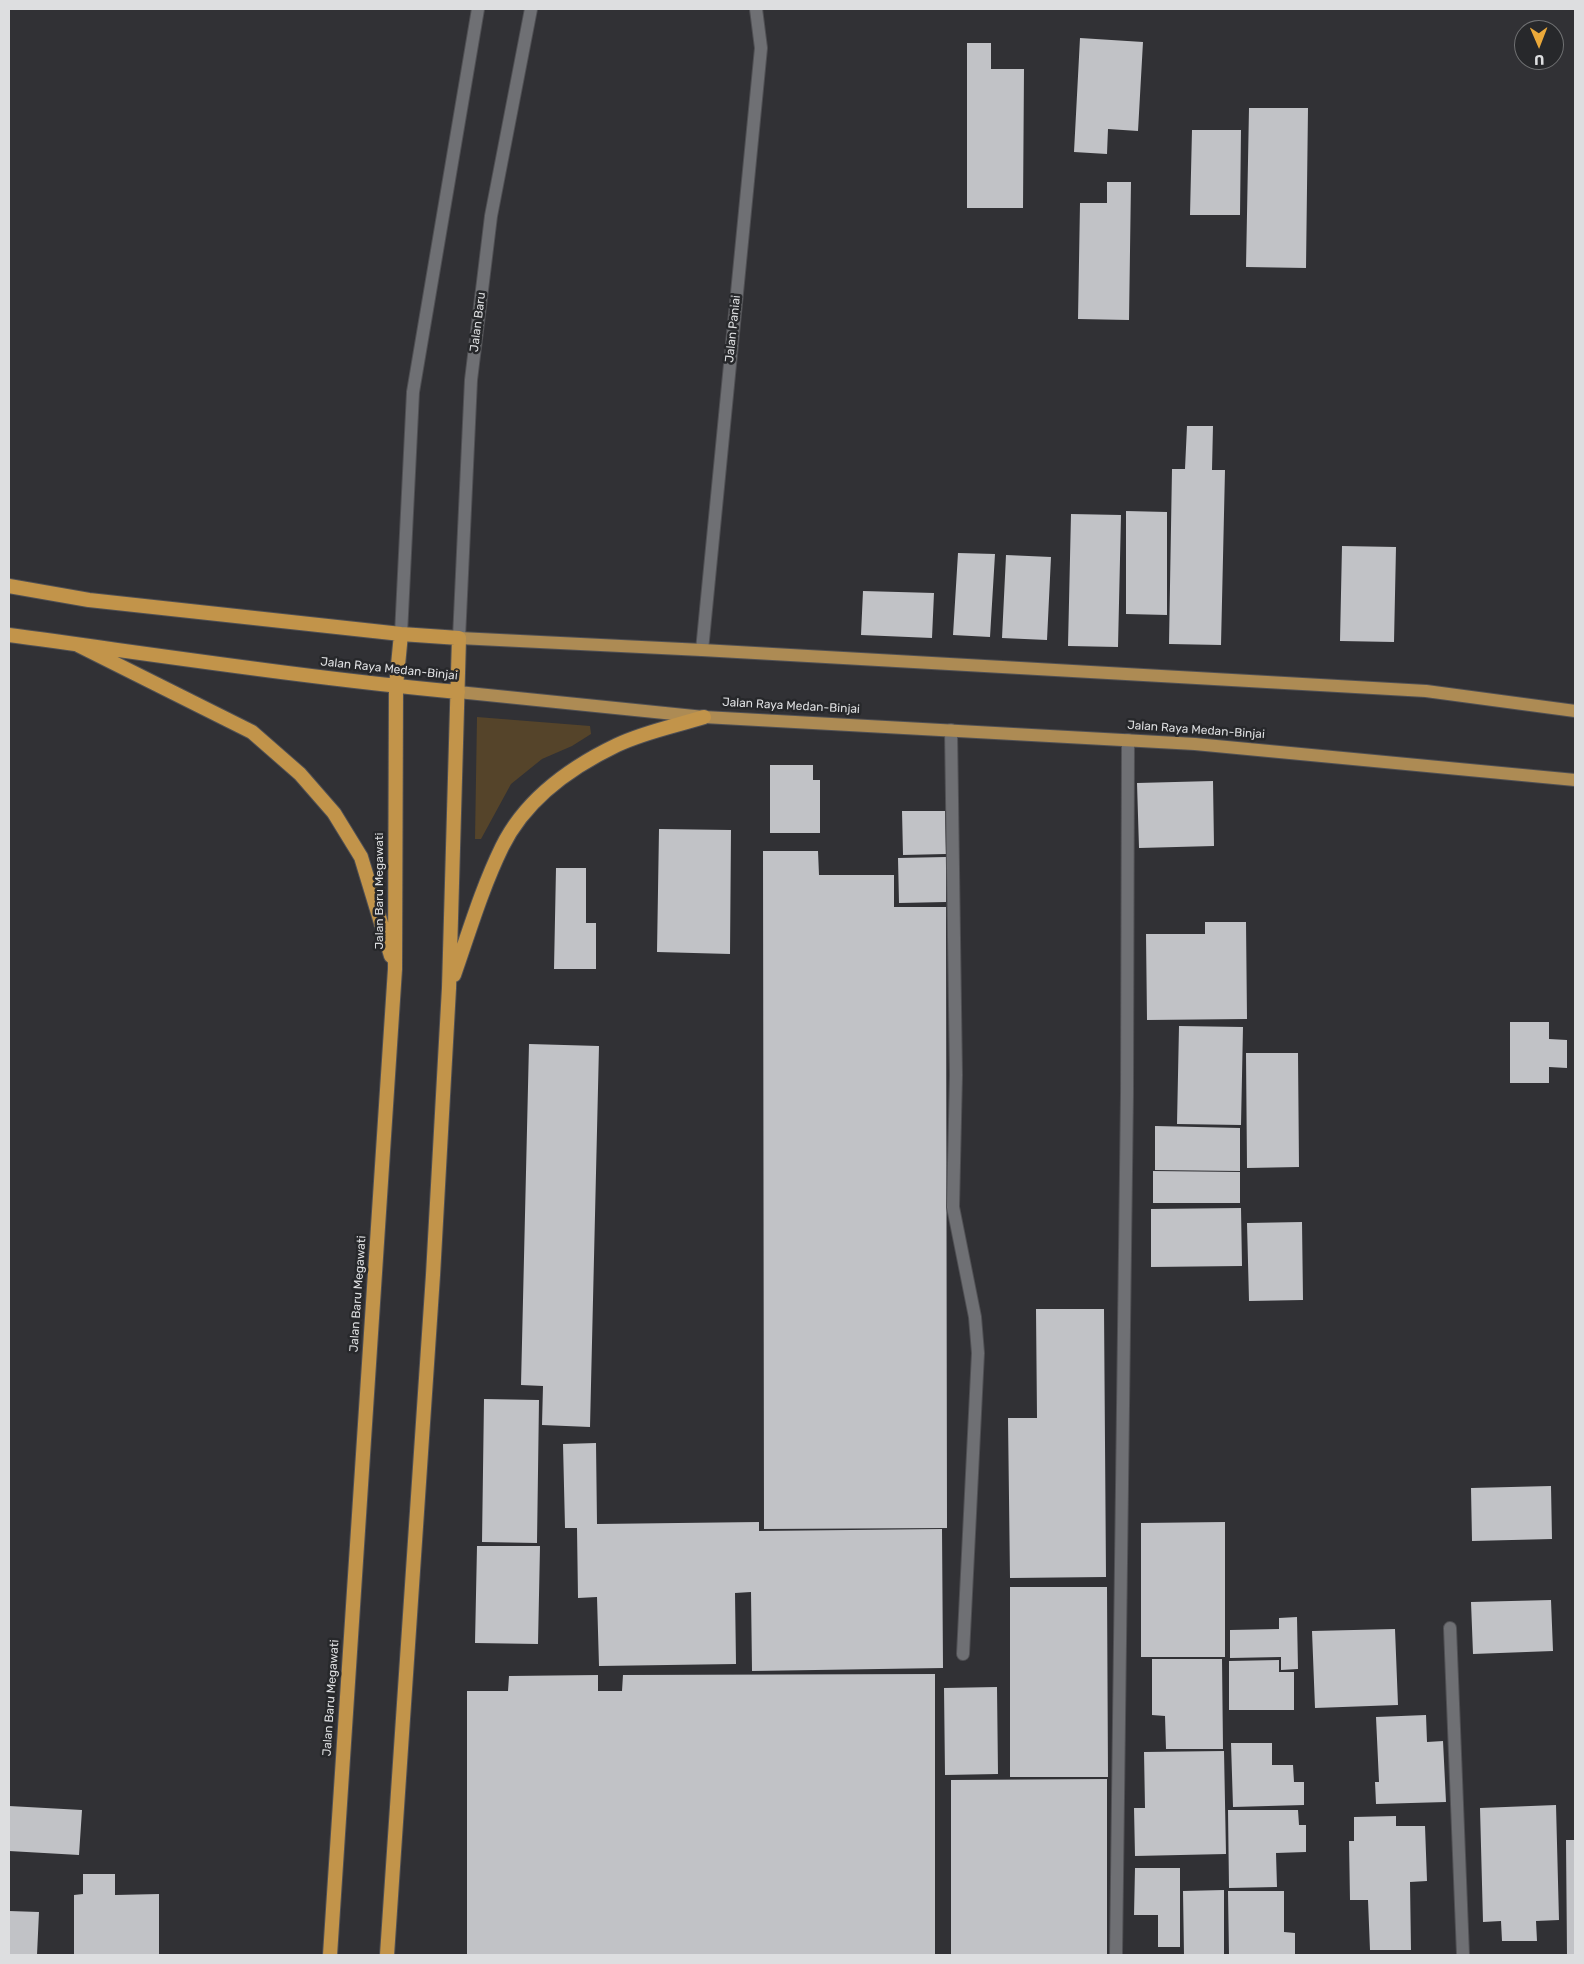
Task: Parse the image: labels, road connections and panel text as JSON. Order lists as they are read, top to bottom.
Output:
{
  "streets": {
    "highway": ["Jalan Raya Medan-Binjai", "Jalan Baru Megawati"],
    "street": ["Jalan Baru", "Jalan Paniai"]
  },
  "crossings": [
    ["Jalan Raya Medan-Binjai", "Jalan Baru Megawati"]
  ],
  "north": "bottom"
}
